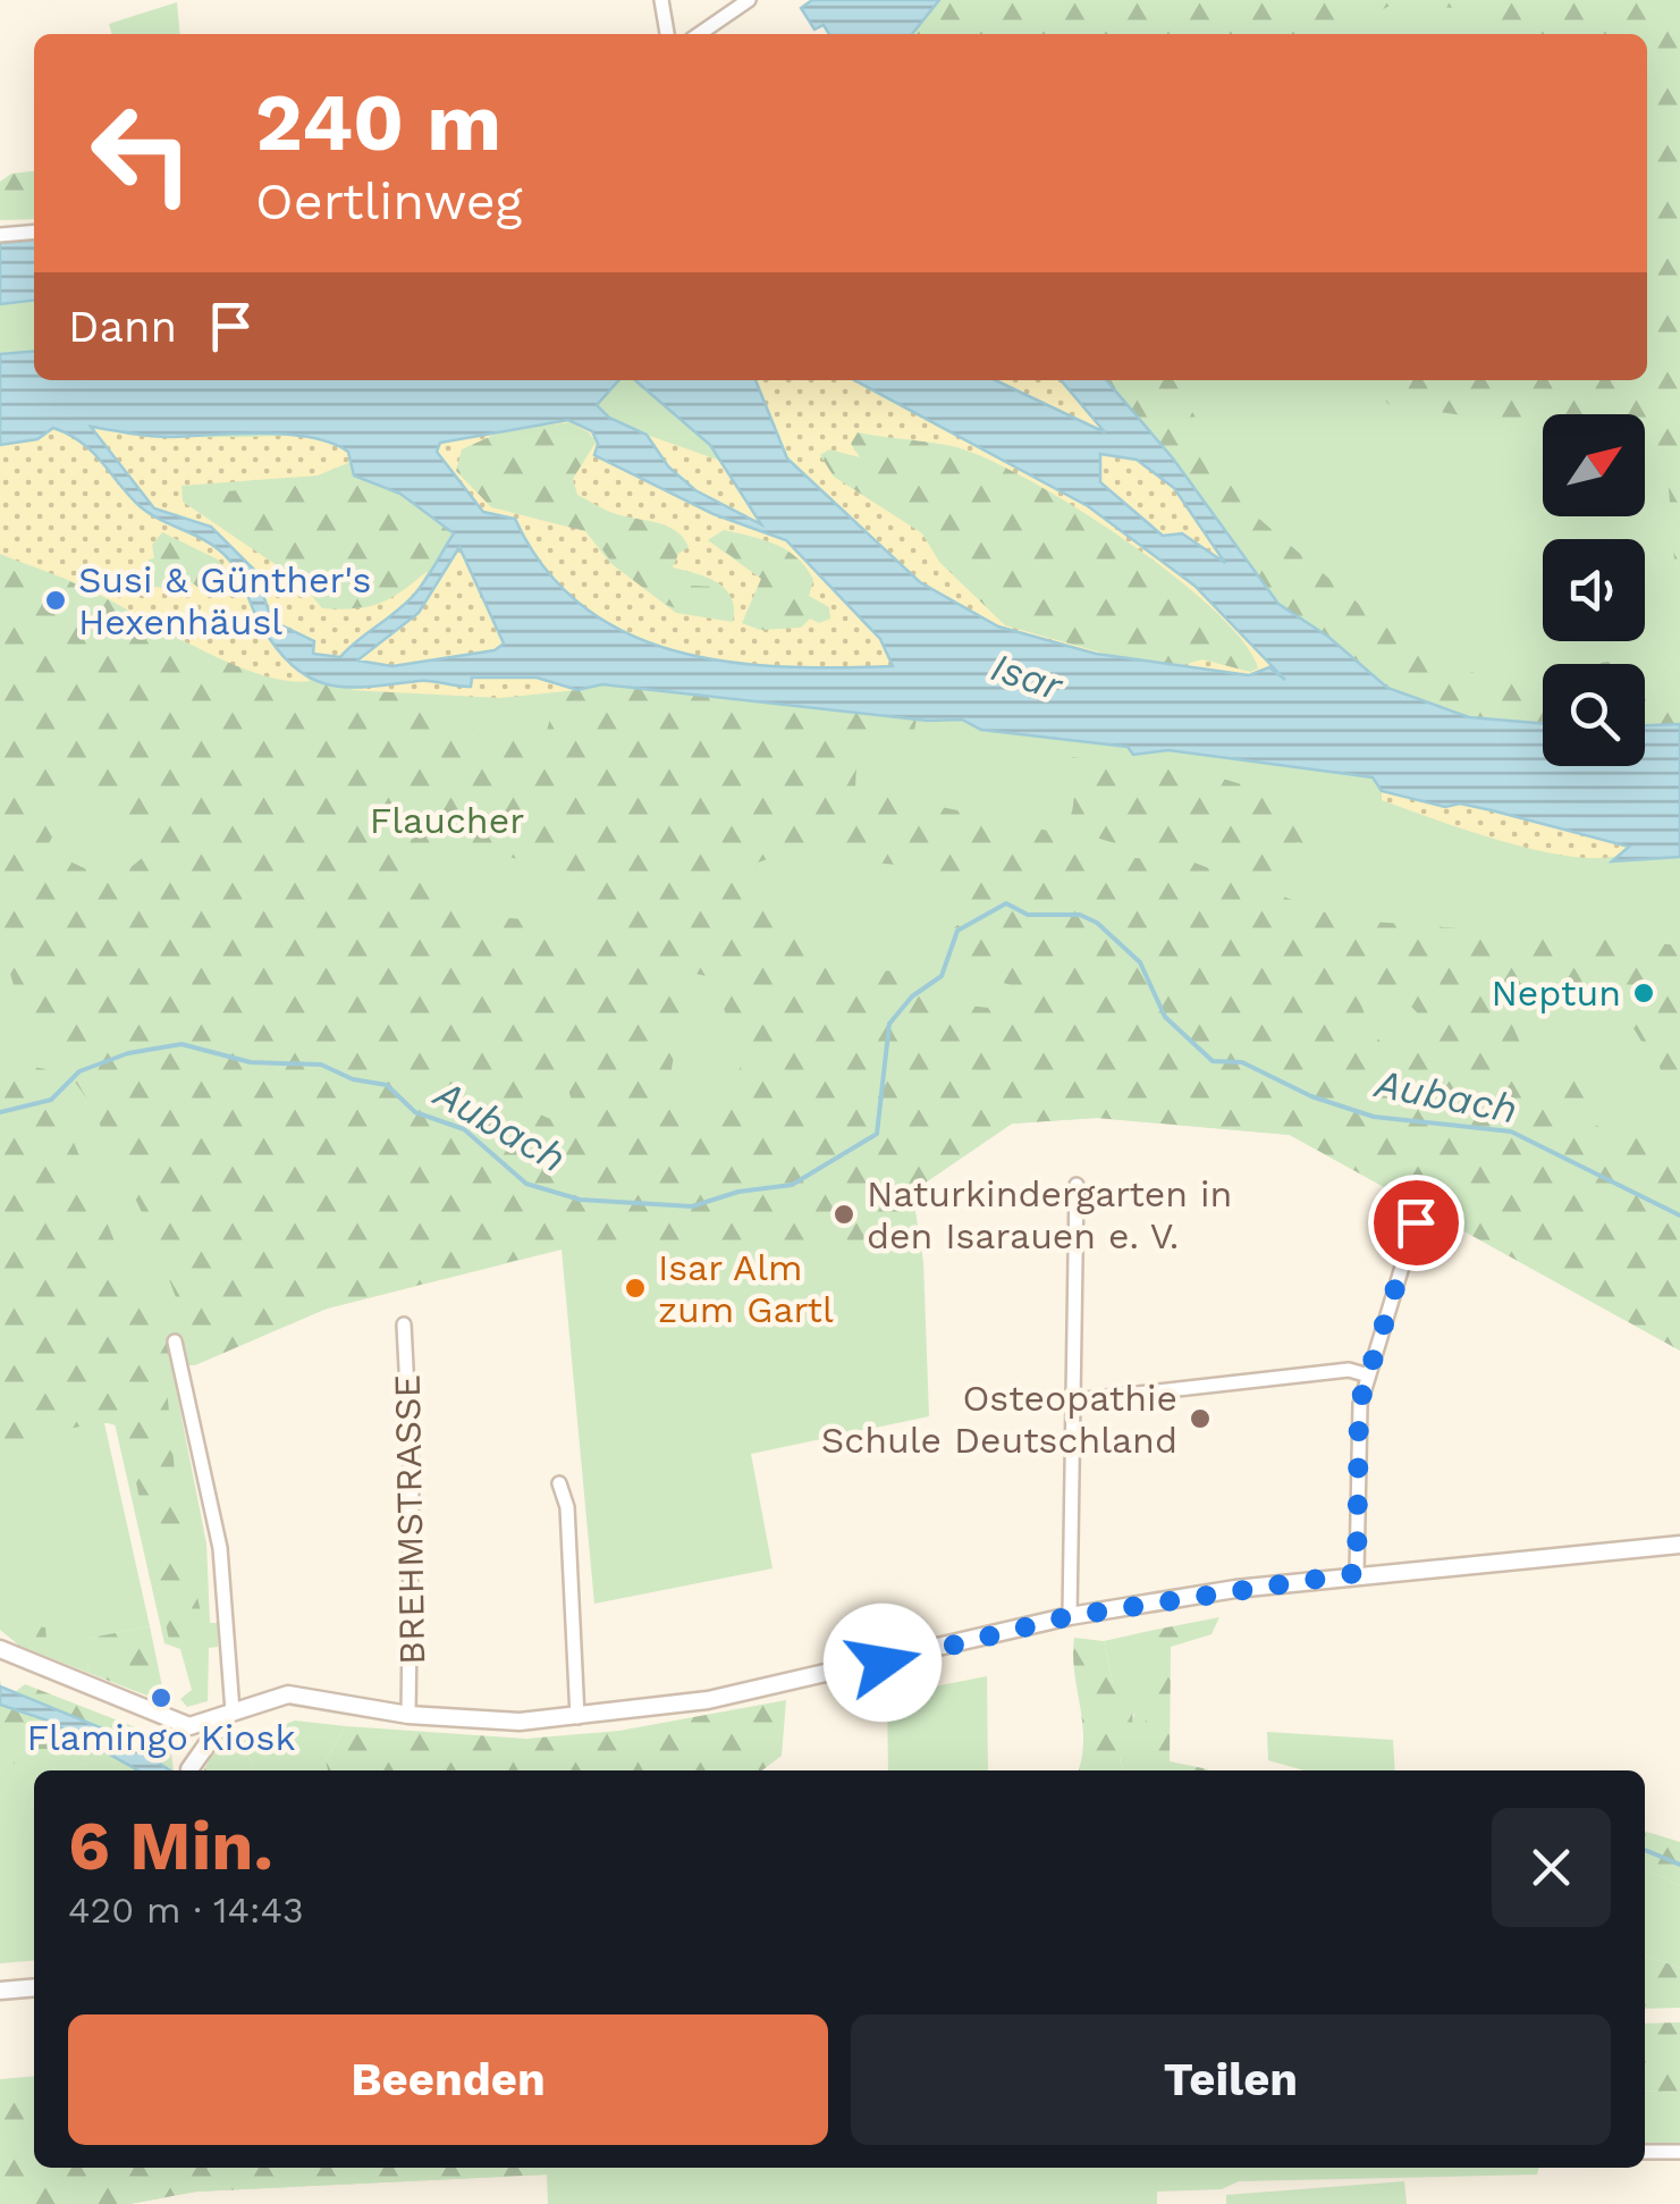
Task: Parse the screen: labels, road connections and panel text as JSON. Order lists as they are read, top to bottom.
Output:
{
  "streets": {
    "street": ["BREHMSTRASSE"]
  },
  "water": ["Isar", "Aubach"],
  "parks": ["Flaucher"],
  "places": [
    "Susi & Günther's Hexenhäusl",
    "Neptun",
    "Naturkindergarten in den Isarauen e. V.",
    "Isar Alm zum Gartl",
    "Osteopathie Schule Deutschland",
    "Flamingo Kiosk"
  ],
  "north": "top right",
  "page": {
    "turn": ["240 m", "Oertlinweg"],
    "then": "Dann",
    "heading": ["6 Min.", "420 m · 14:43"],
    "buttons": ["Beenden", "Teilen"]
  }
}
